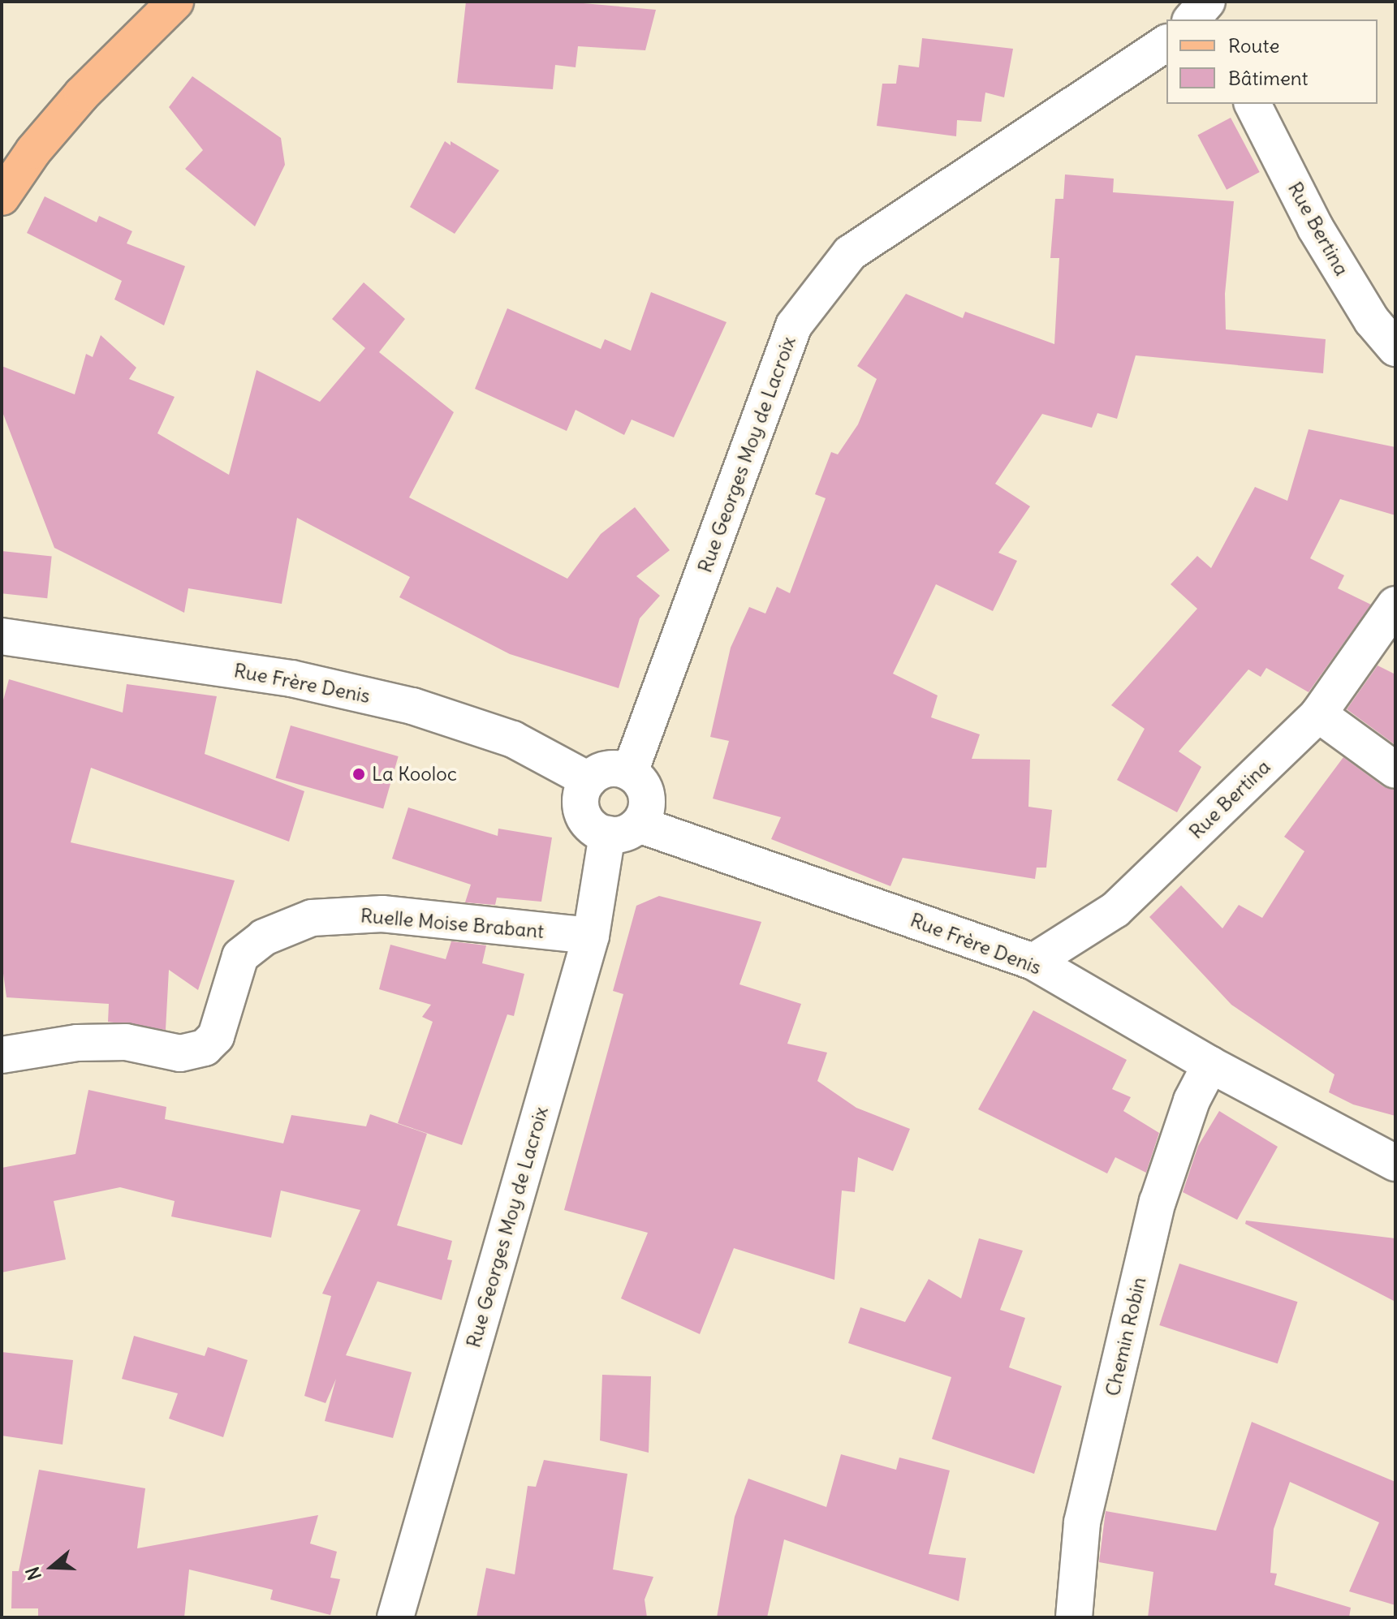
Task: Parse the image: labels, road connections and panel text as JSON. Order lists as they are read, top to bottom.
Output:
{
  "streets": {
    "street": [
      "Rue Bertina",
      "Rue Georges Moy de Lacroix",
      "Rue Frère Denis",
      "Ruelle Moise Brabant",
      "Chemin Robin"
    ]
  },
  "crossings": [
    ["Rue Bertina", "Rue Frère Denis"],
    ["Rue Georges Moy de Lacroix", "Rue Frère Denis"],
    ["Rue Georges Moy de Lacroix", "Ruelle Moise Brabant"],
    ["Rue Frère Denis", "Chemin Robin"]
  ],
  "places": ["La Kooloc"],
  "legend": ["Route", "Bâtiment"],
  "north": "left"
}
